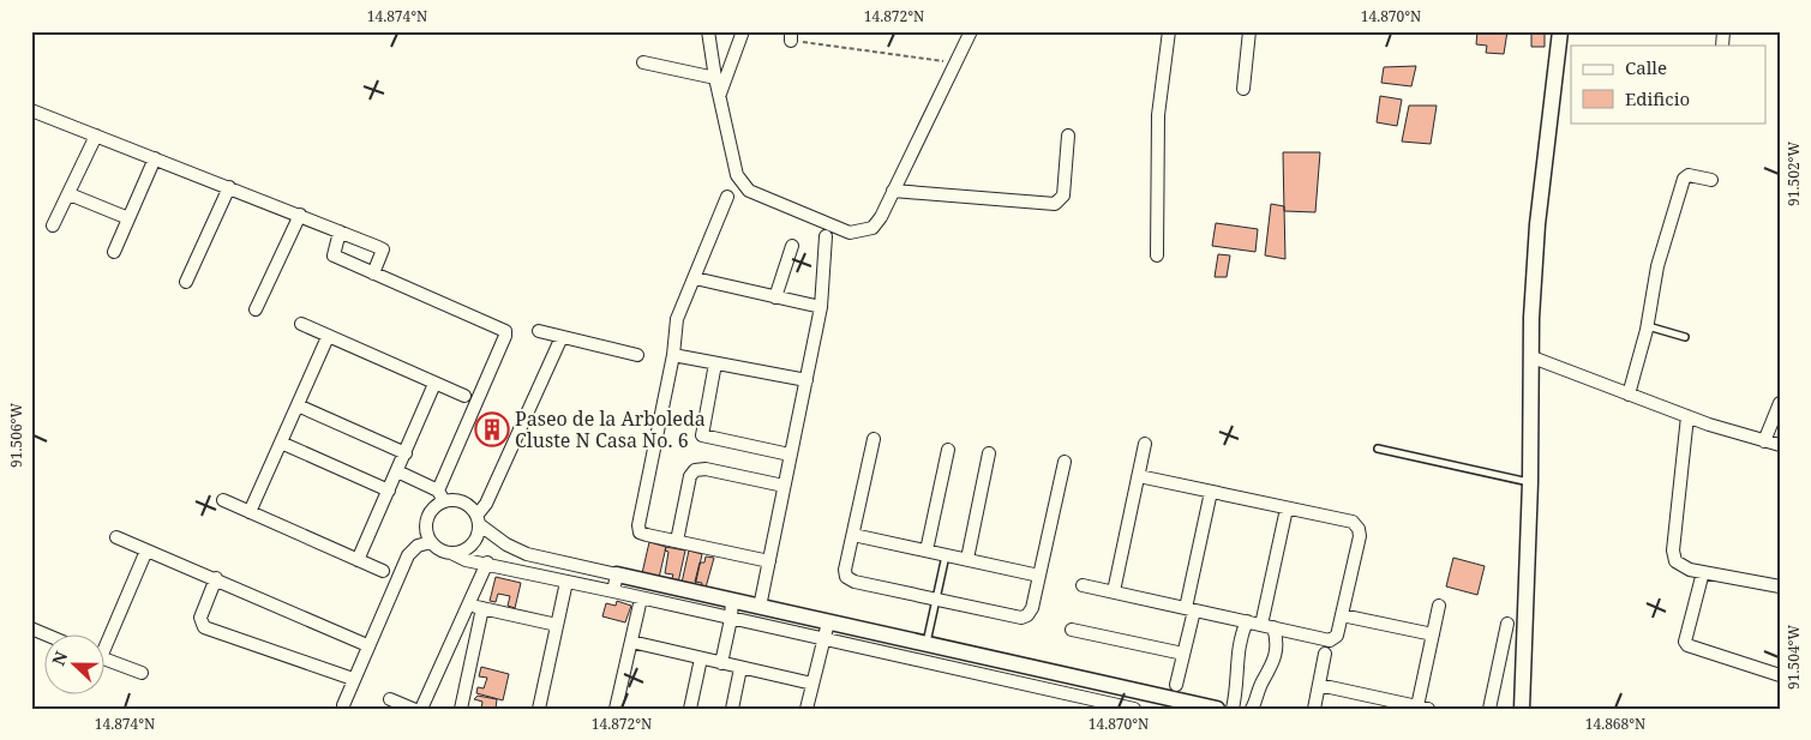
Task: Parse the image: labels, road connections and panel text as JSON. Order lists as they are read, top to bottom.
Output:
{
  "places": {
    "building": ["Paseo de la Arboleda Cluste N Casa No. 6"]
  },
  "legend": ["Calle", "Edificio"],
  "north": "left",
  "coordinates": [
    "14.874°N",
    "14.872°N",
    "14.870°N",
    "91.502°W",
    "91.506°W",
    "91.504°W",
    "14.868°N"
  ]
}
